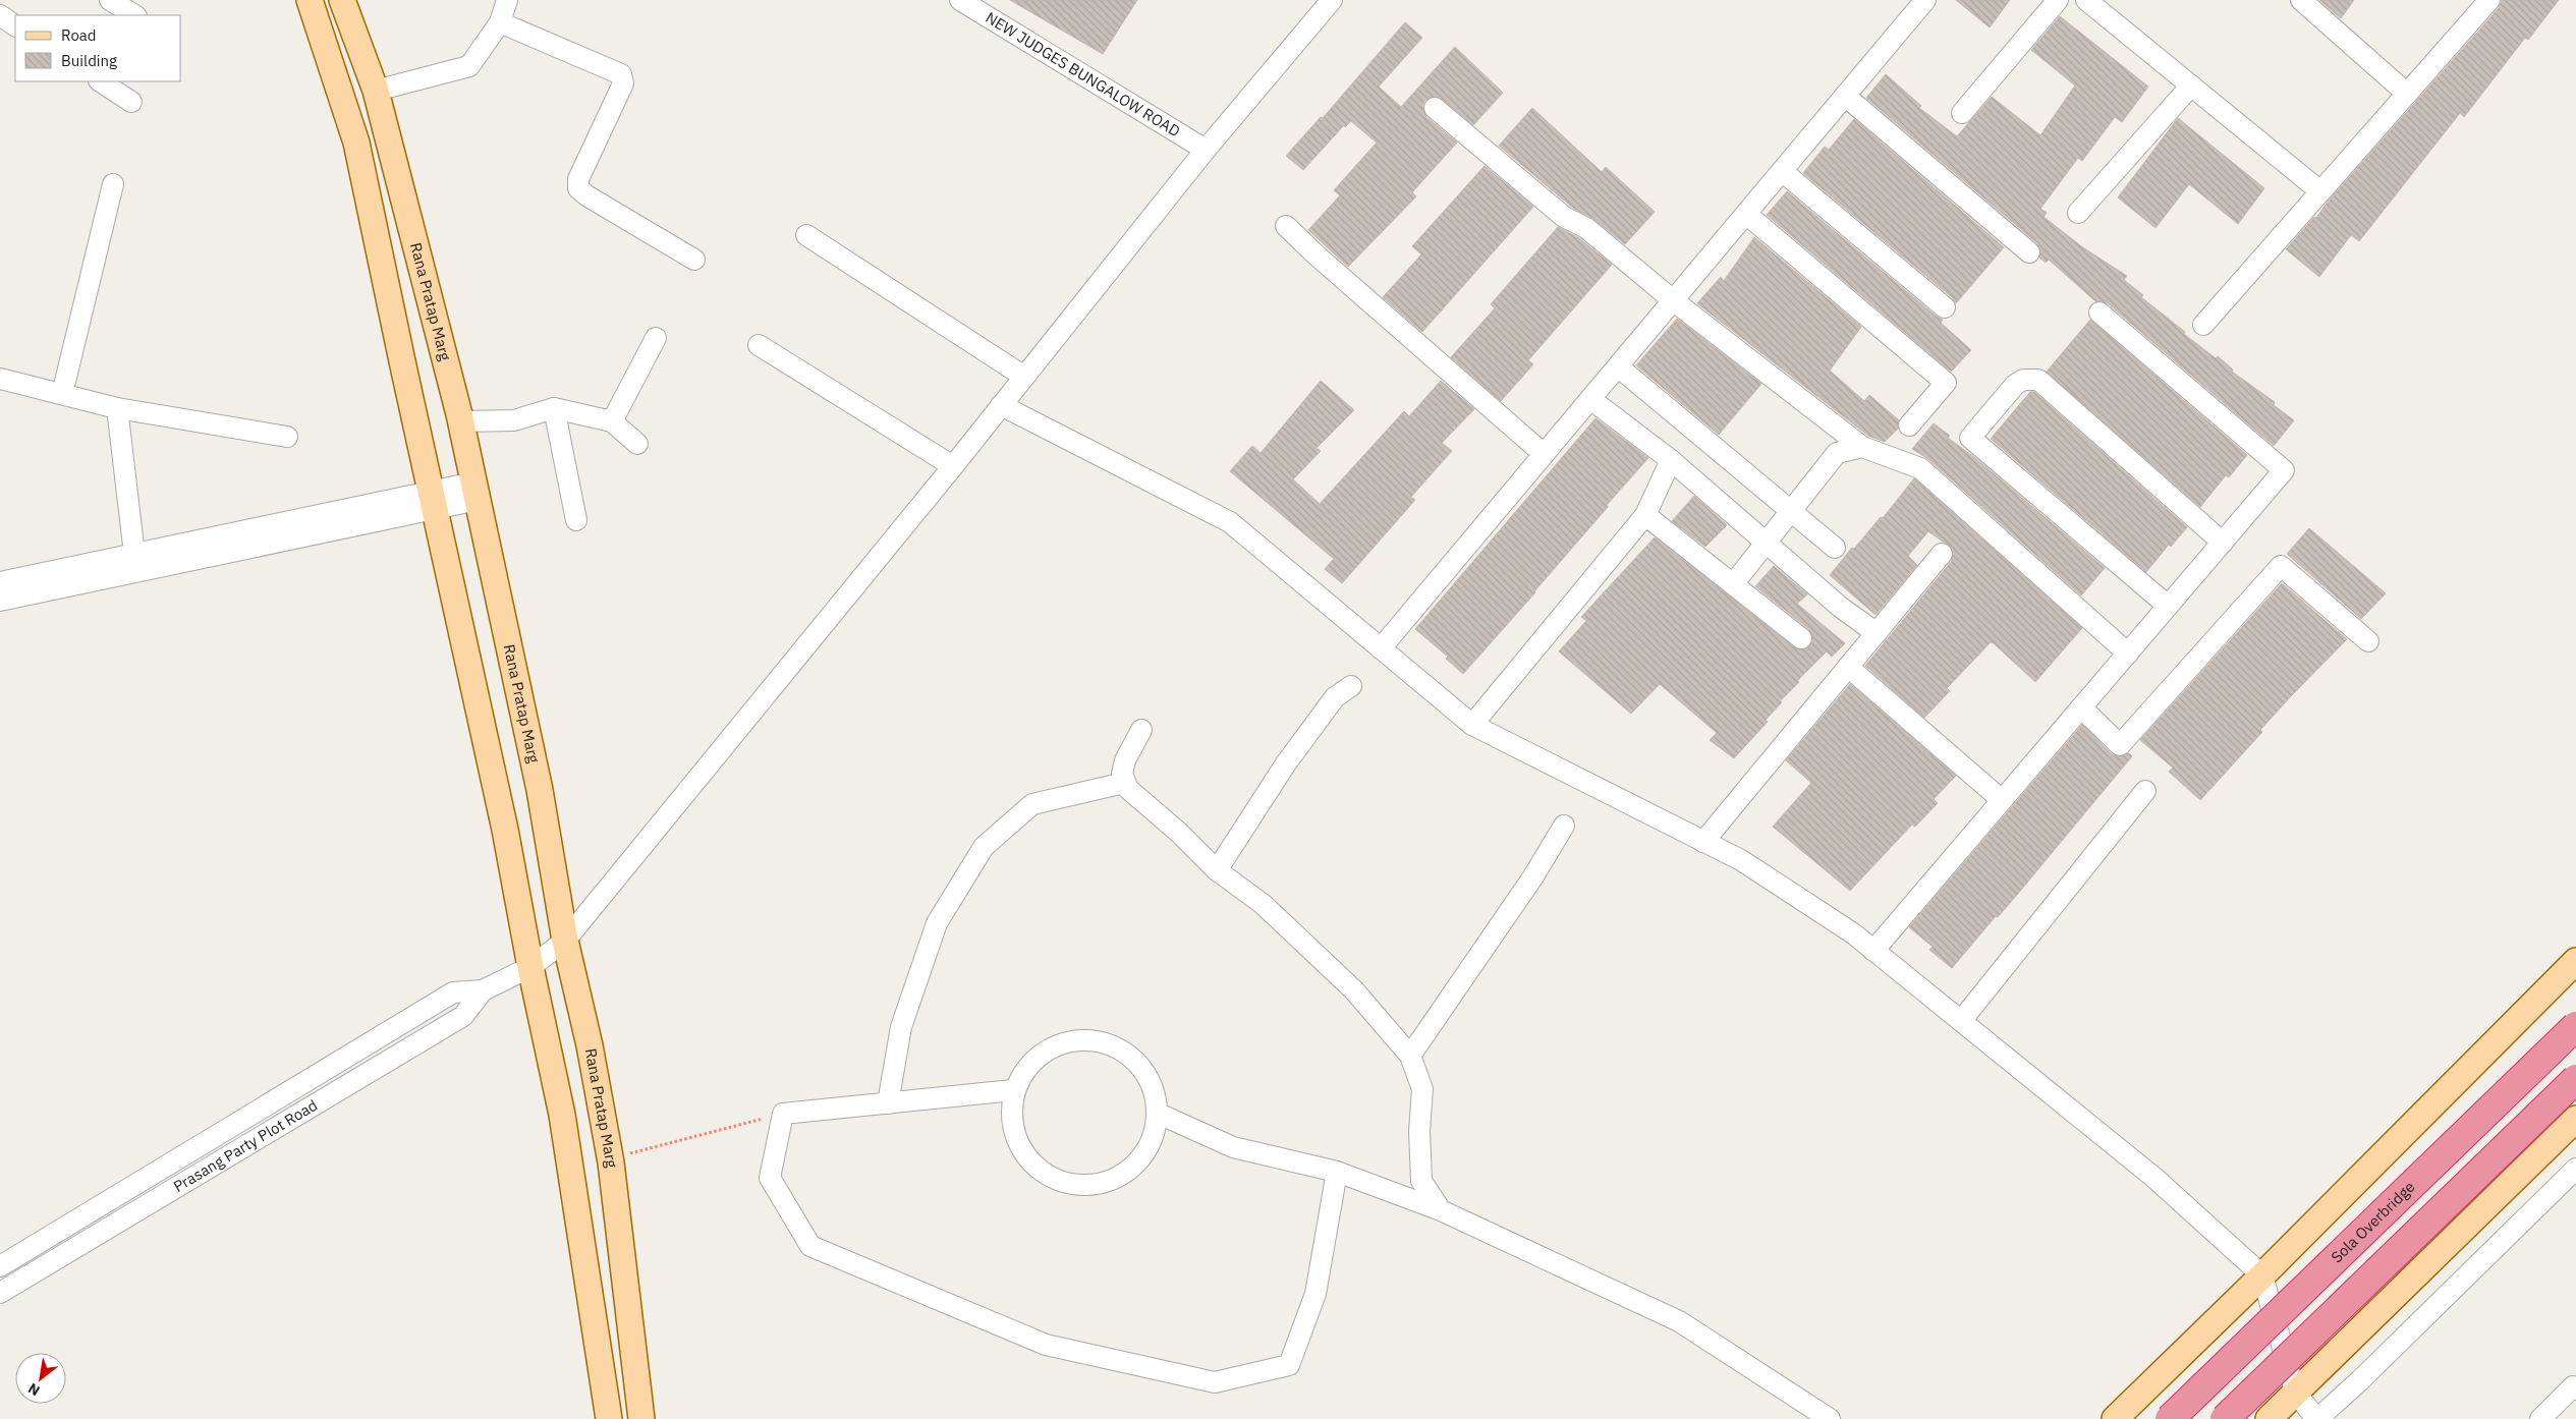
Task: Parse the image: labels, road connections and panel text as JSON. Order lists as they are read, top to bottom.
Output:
{
  "streets": {
    "highway": ["Sola Overbridge"],
    "main road": ["Rana Pratap Marg"],
    "street": ["NEW JUDGES BUNGALOW ROAD", "Prasang Party Plot Road"]
  },
  "crossings": [
    ["NEW JUDGES BUNGALOW ROAD", "Prasang Party Plot Road"],
    ["Rana Pratap Marg", "Prasang Party Plot Road"]
  ],
  "legend": ["Road", "Building"],
  "north": "bottom left"
}
